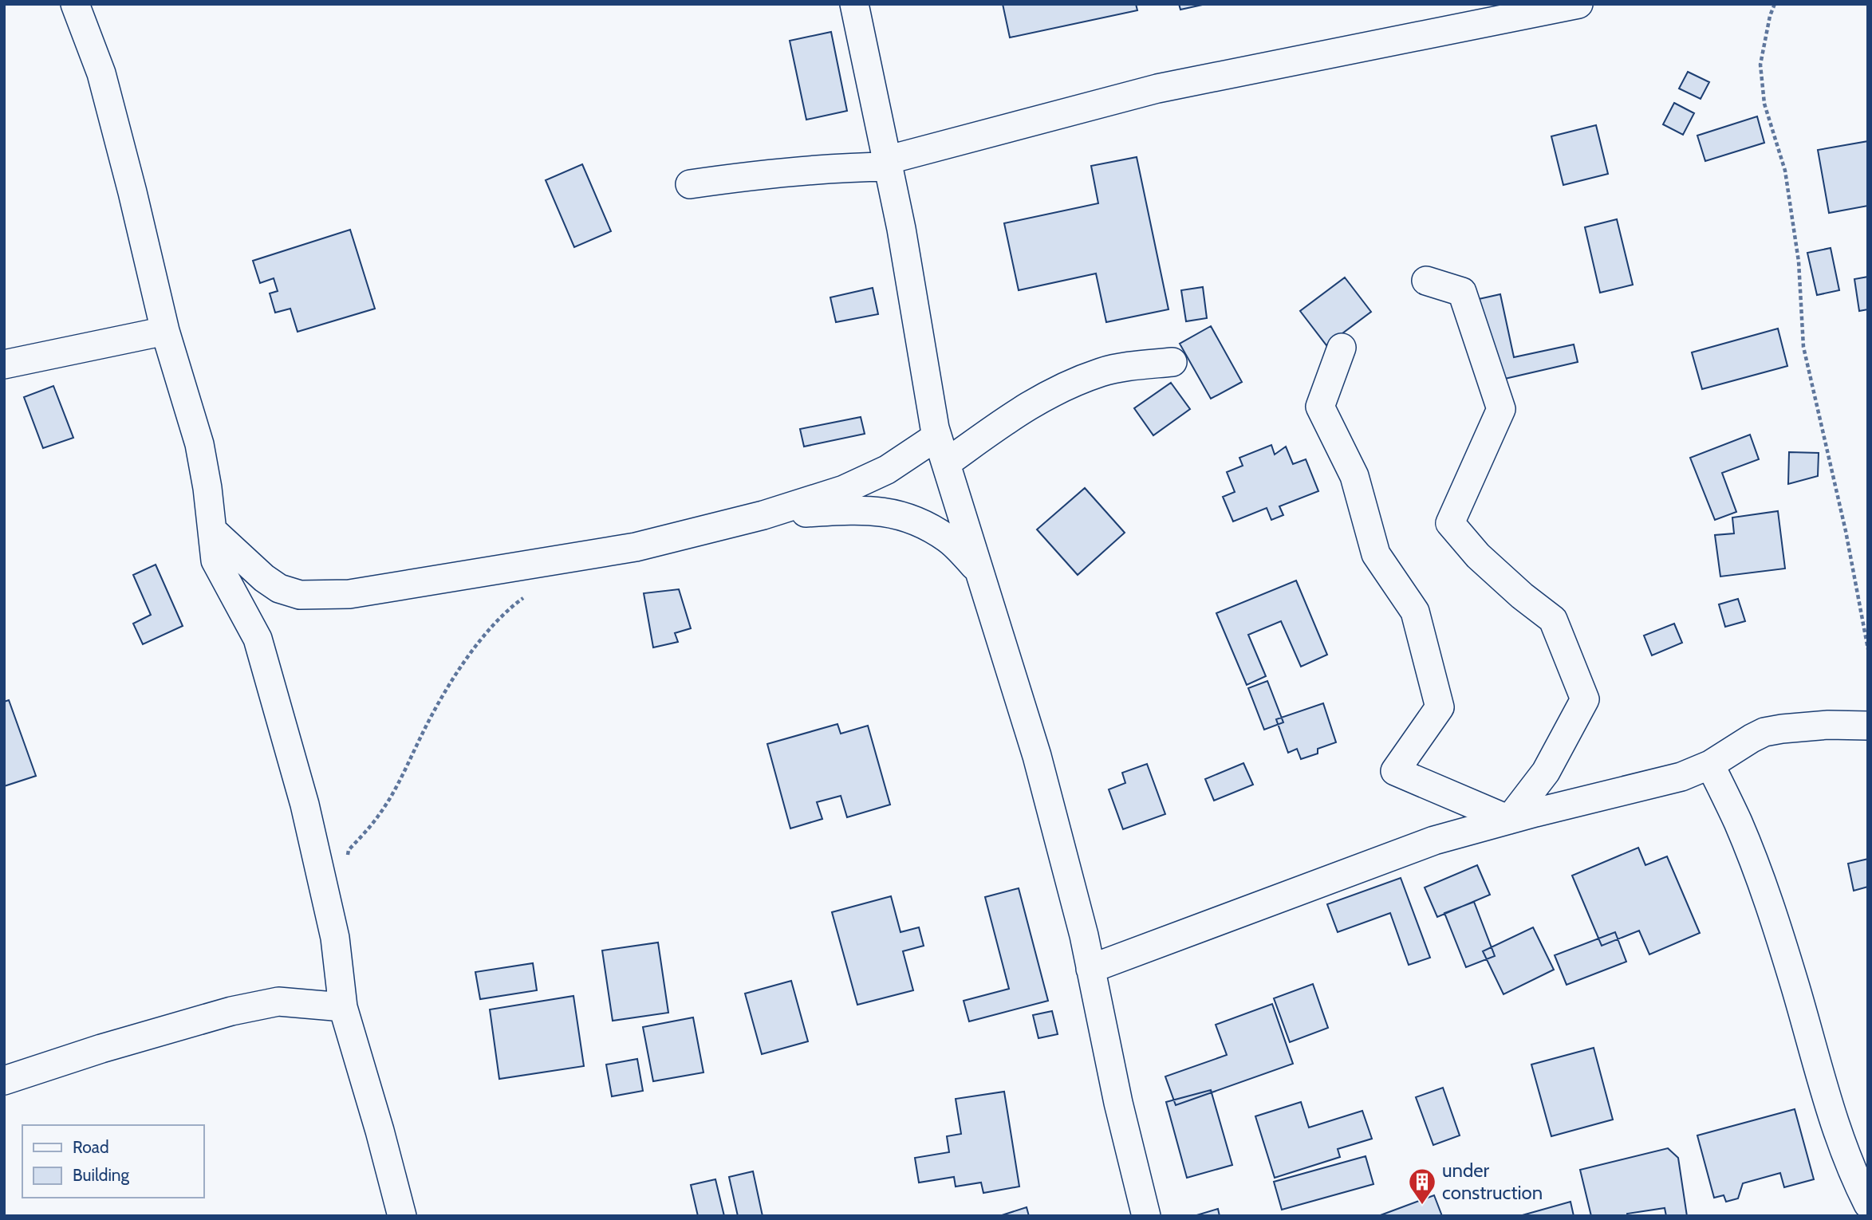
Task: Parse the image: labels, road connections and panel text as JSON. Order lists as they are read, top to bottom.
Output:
{
  "places": {
    "building": ["under construction"]
  },
  "legend": ["Road", "Building"]
}
